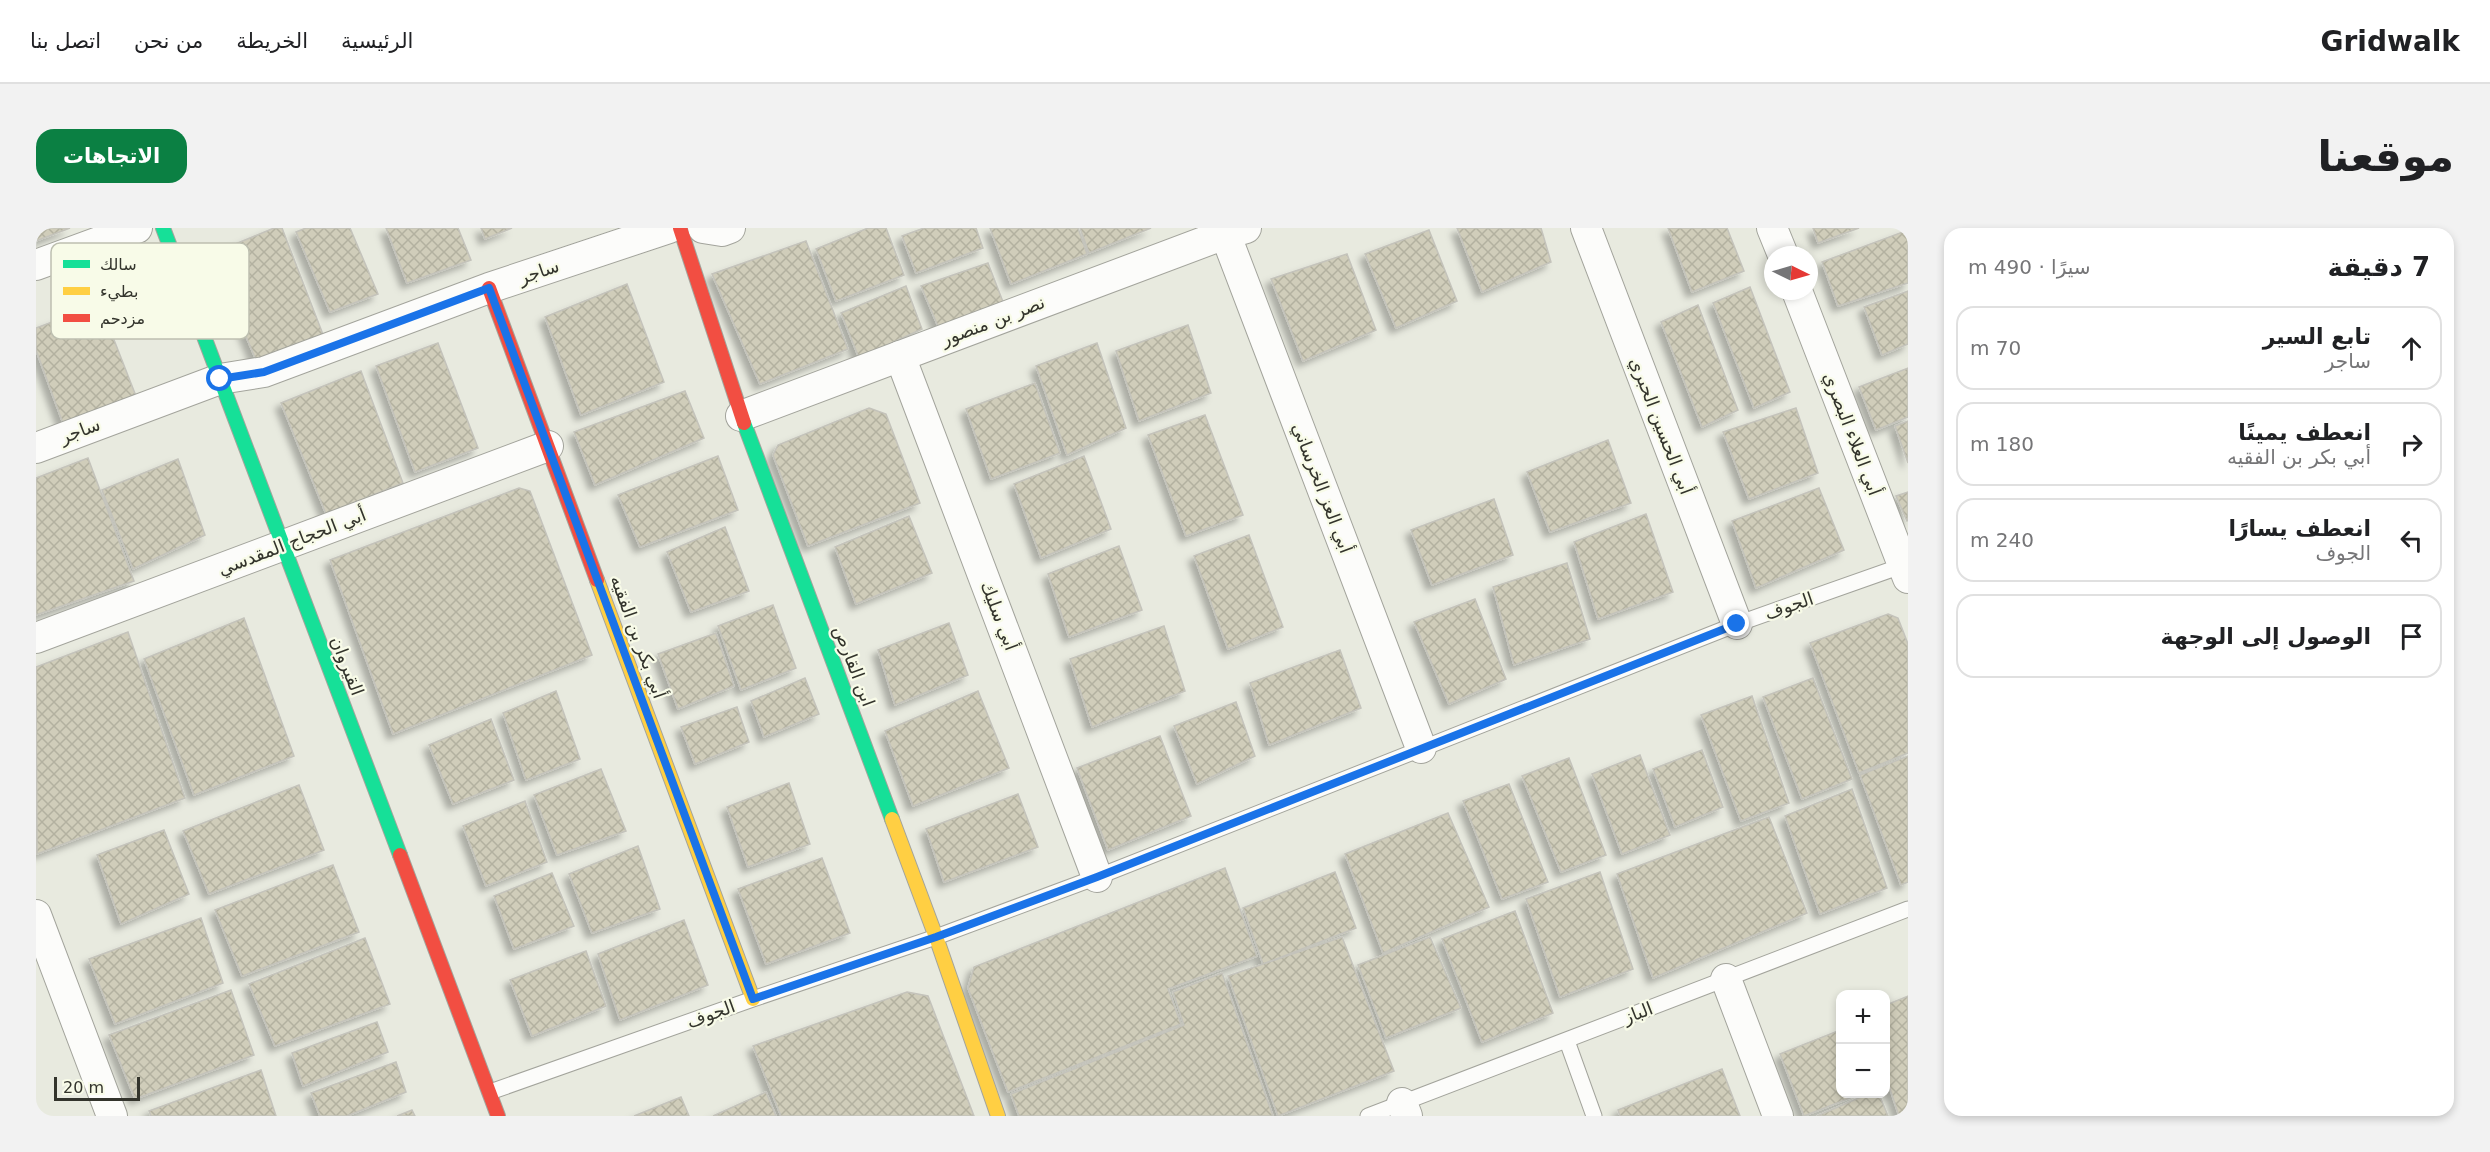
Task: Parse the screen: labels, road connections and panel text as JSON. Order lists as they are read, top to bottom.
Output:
{
  "streets": {
    "street": [
      "ساجر",
      "نصر بن منصور",
      "أبي الحسين الحبري",
      "أبي العلاء البصري",
      "أبي العز الخرساني",
      "أبي الحجاج المقدسي",
      "أبي سليك",
      "أبي بكر بن الفقيه",
      "القيروان",
      "ابن القارص"
    ],
    "lane": ["الجوف", "الباز"]
  },
  "crossings": [
    ["ساجر", "أبي بكر بن الفقيه"],
    ["ساجر", "القيروان"],
    ["نصر بن منصور", "أبي العز الخرساني"],
    ["نصر بن منصور", "أبي سليك"],
    ["نصر بن منصور", "ابن القارص"],
    ["أبي الحسين الحبري", "الجوف"],
    ["أبي العلاء البصري", "الجوف"],
    ["أبي العز الخرساني", "الجوف"],
    ["أبي الحجاج المقدسي", "أبي بكر بن الفقيه"],
    ["أبي الحجاج المقدسي", "القيروان"],
    ["الجوف", "أبي سليك"],
    ["الجوف", "أبي بكر بن الفقيه"],
    ["الجوف", "القيروان"],
    ["الجوف", "ابن القارص"]
  ],
  "legend": ["سالك", "بطيء", "مزدحم"],
  "scale_bar": "20 m",
  "north": "right",
  "page": {
    "header": "Gridwalk",
    "nav": [
      "الرئيسية",
      "الخريطة",
      "من نحن",
      "اتصل بنا"
    ],
    "buttons": "الاتجاهات",
    "title": "موقعنا",
    "heading": ["7 دقيقة", "سيرًا · 490 m"],
    "list": [
      ["تابع السير", "ساجر", "70 m"],
      ["انعطف يمينًا", "أبي بكر بن الفقيه", "180 m"],
      ["انعطف يسارًا", "الجوف", "240 m"],
      "الوصول إلى الوجهة"
    ],
    "map_buttons": ["+", "−"],
    "scale": "20 m"
  }
}
